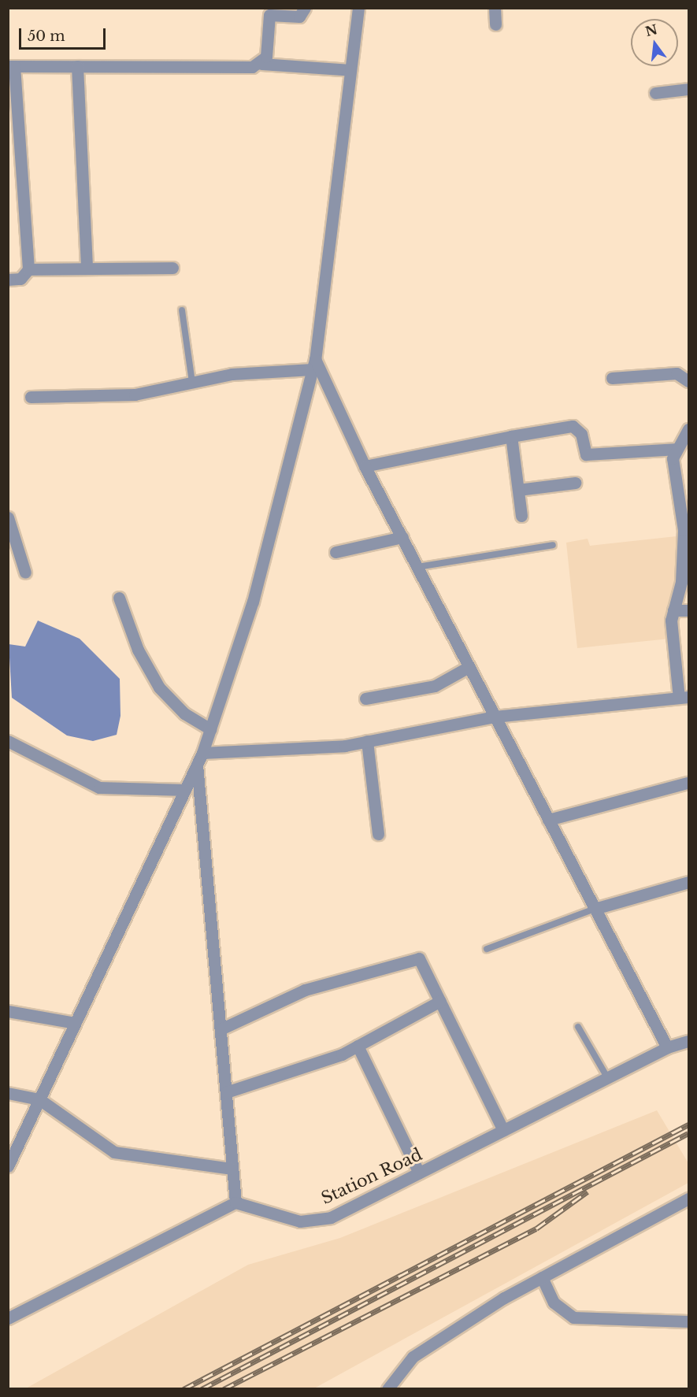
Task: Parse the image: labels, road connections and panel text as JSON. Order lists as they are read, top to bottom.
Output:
{
  "streets": {
    "street": ["Station Road"]
  },
  "scale_bar": "50 m",
  "north": "top"
}
